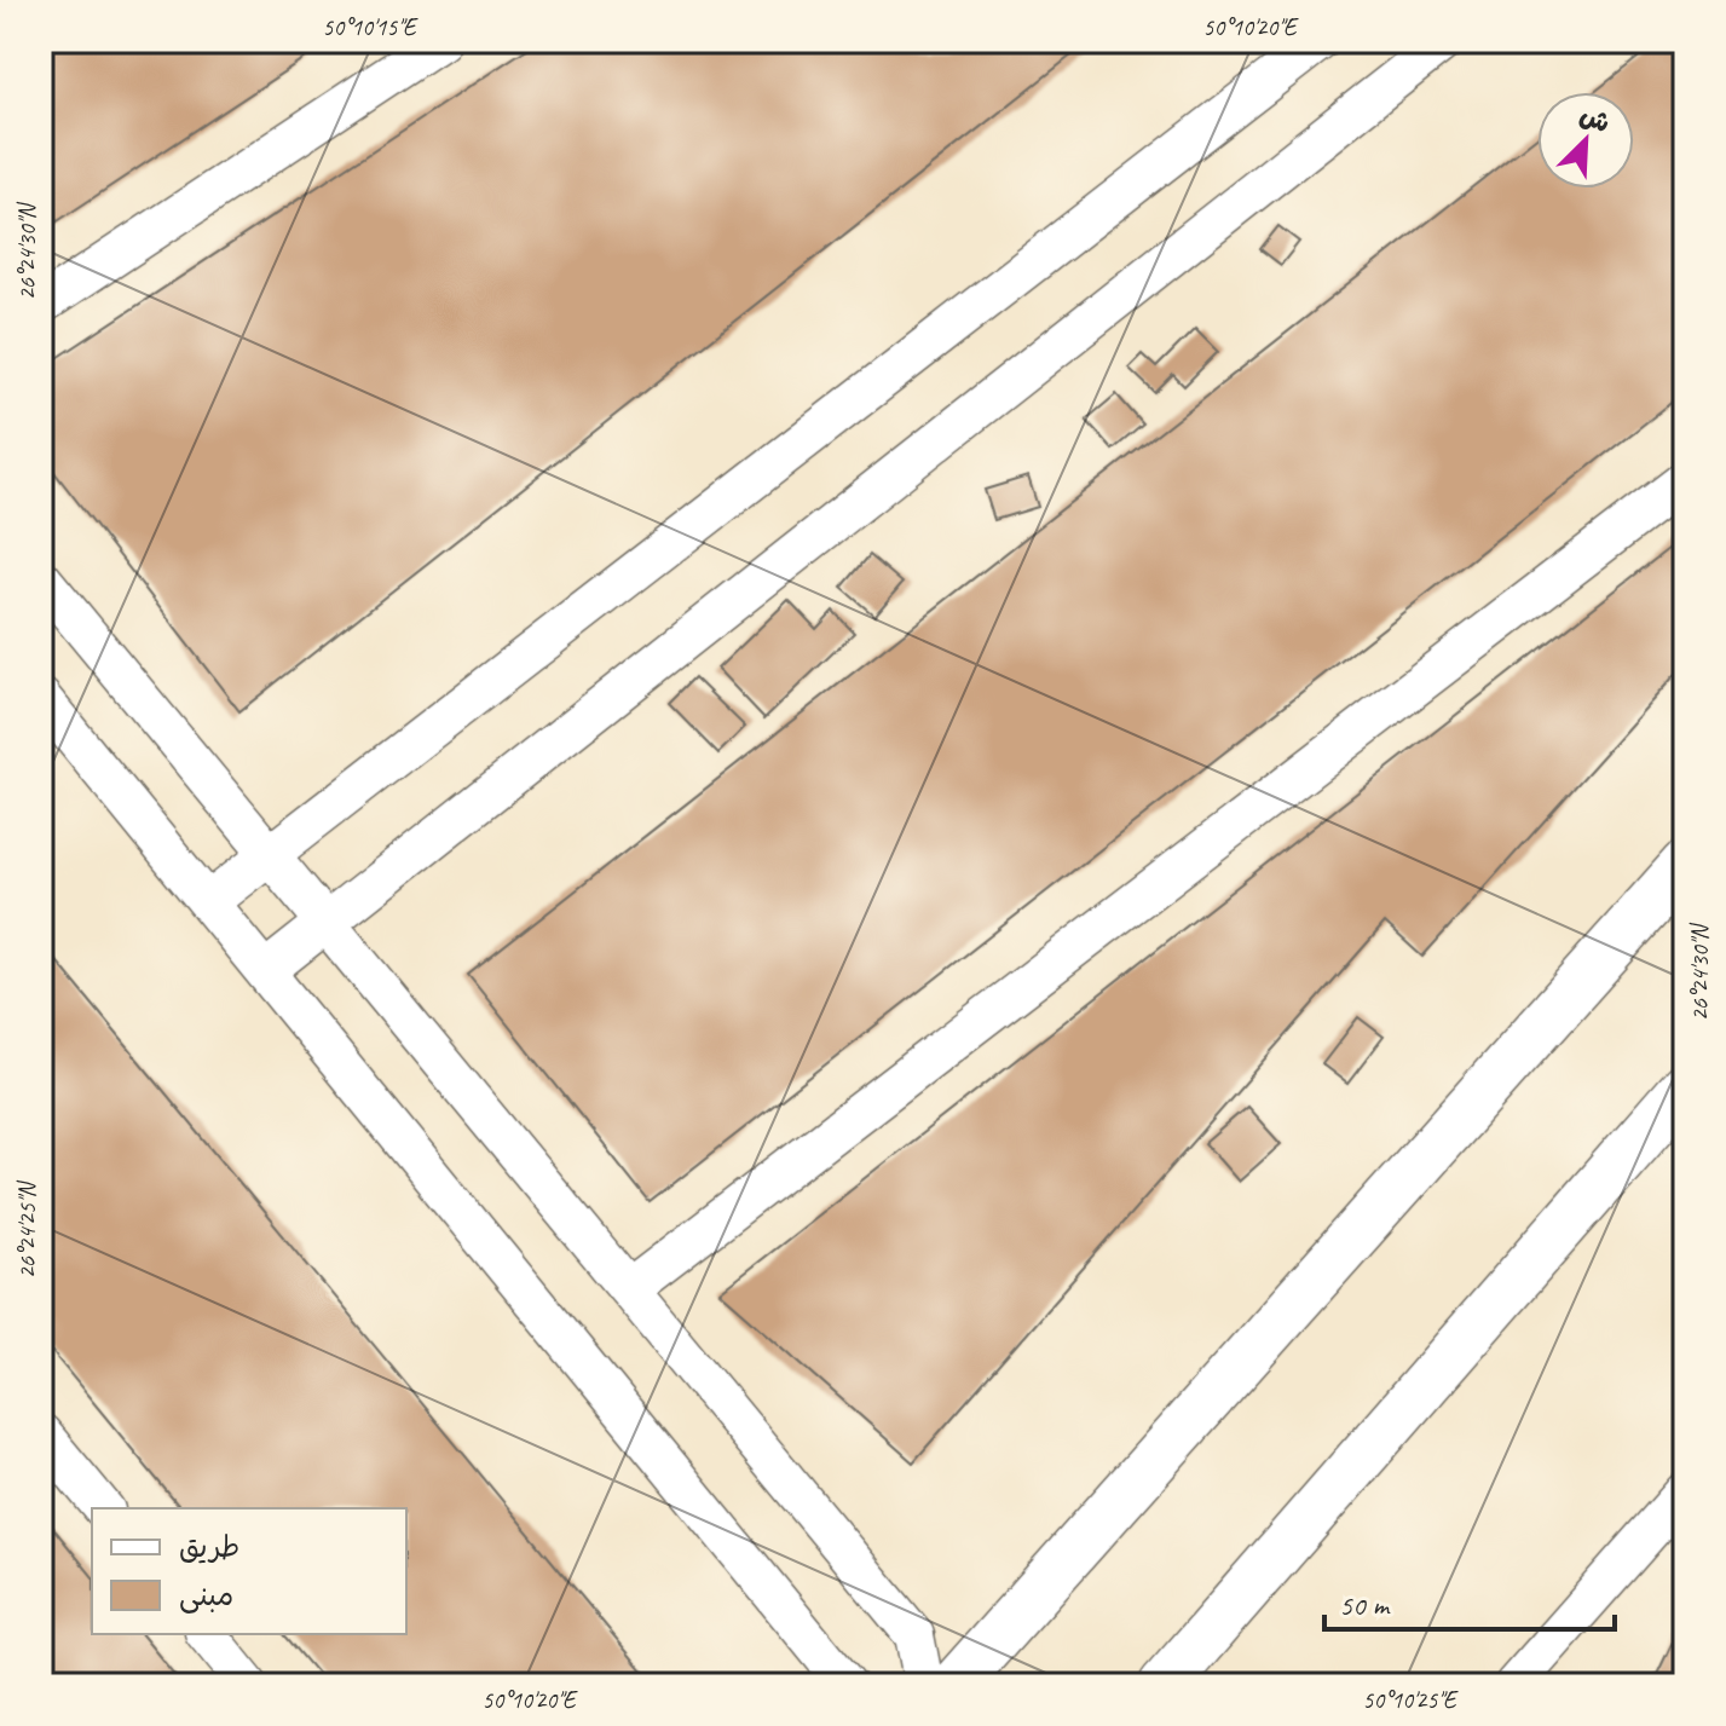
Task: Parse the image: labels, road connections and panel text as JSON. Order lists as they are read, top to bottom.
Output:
{
  "legend": ["طريق", "مبنى"],
  "scale_bar": "50 m",
  "north": "top right",
  "coordinates": [
    "50°10'15\"E",
    "50°10'20\"E",
    "26°24'30\"N",
    "26°24'25\"N",
    "50°10'25\"E"
  ]
}
